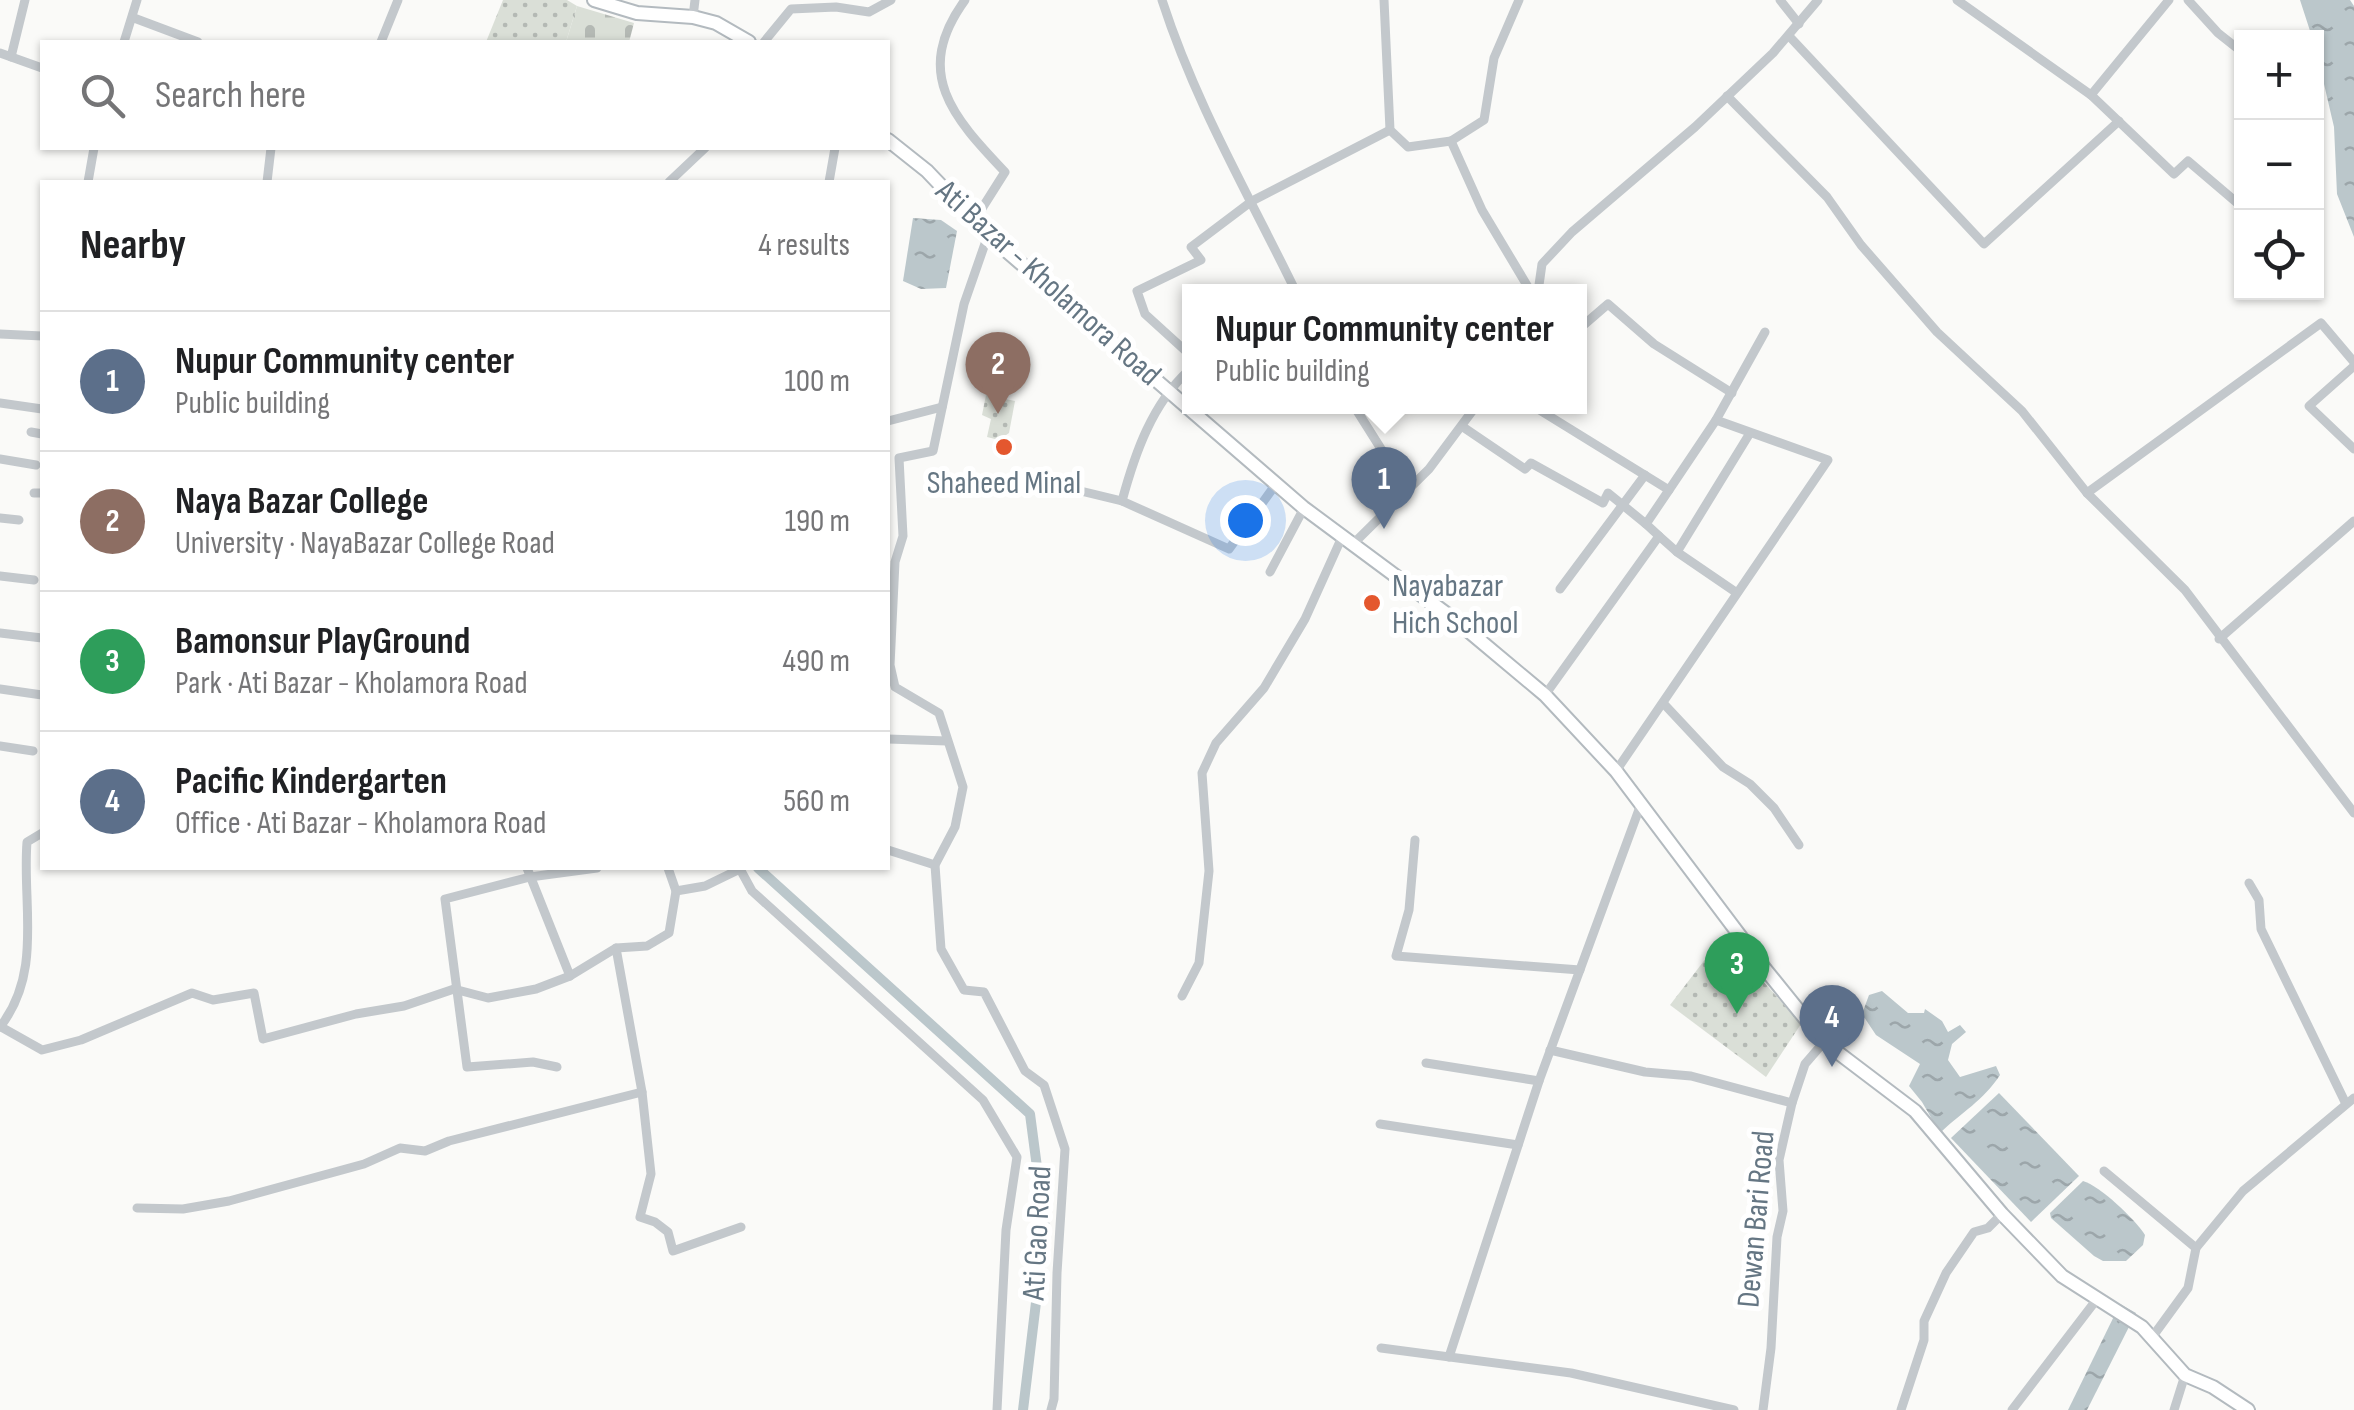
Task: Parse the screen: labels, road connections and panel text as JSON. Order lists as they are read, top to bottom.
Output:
{
  "streets": {
    "main road": ["Ati Bazar - Kholamora Road"],
    "street": ["Dewan Bari Road", "Ati Gao Road"]
  },
  "crossings": [
    ["Ati Bazar - Kholamora Road", "Dewan Bari Road"]
  ],
  "places": ["Shaheed Minal", "Nayabazar Hich School"],
  "page": {
    "map_buttons": ["+", "−"],
    "search": "Search here",
    "heading": ["Nearby", "4 results"],
    "popup": ["Nupur Community center", "Public building"],
    "list": [
      {
        "mark": "1",
        "name": "Nupur Community center",
        "note": "Public building",
        "value": "100 m"
      },
      {
        "mark": "2",
        "name": "Naya Bazar College",
        "note": "University · NayaBazar College Road",
        "value": "190 m"
      },
      {
        "mark": "3",
        "name": "Bamonsur PlayGround",
        "note": "Park · Ati Bazar - Kholamora Road",
        "value": "490 m"
      },
      {
        "mark": "4",
        "name": "Pacific Kindergarten",
        "note": "Office · Ati Bazar - Kholamora Road",
        "value": "560 m"
      }
    ],
    "pins": [
      "2",
      "1",
      "3",
      "4"
    ]
  }
}
